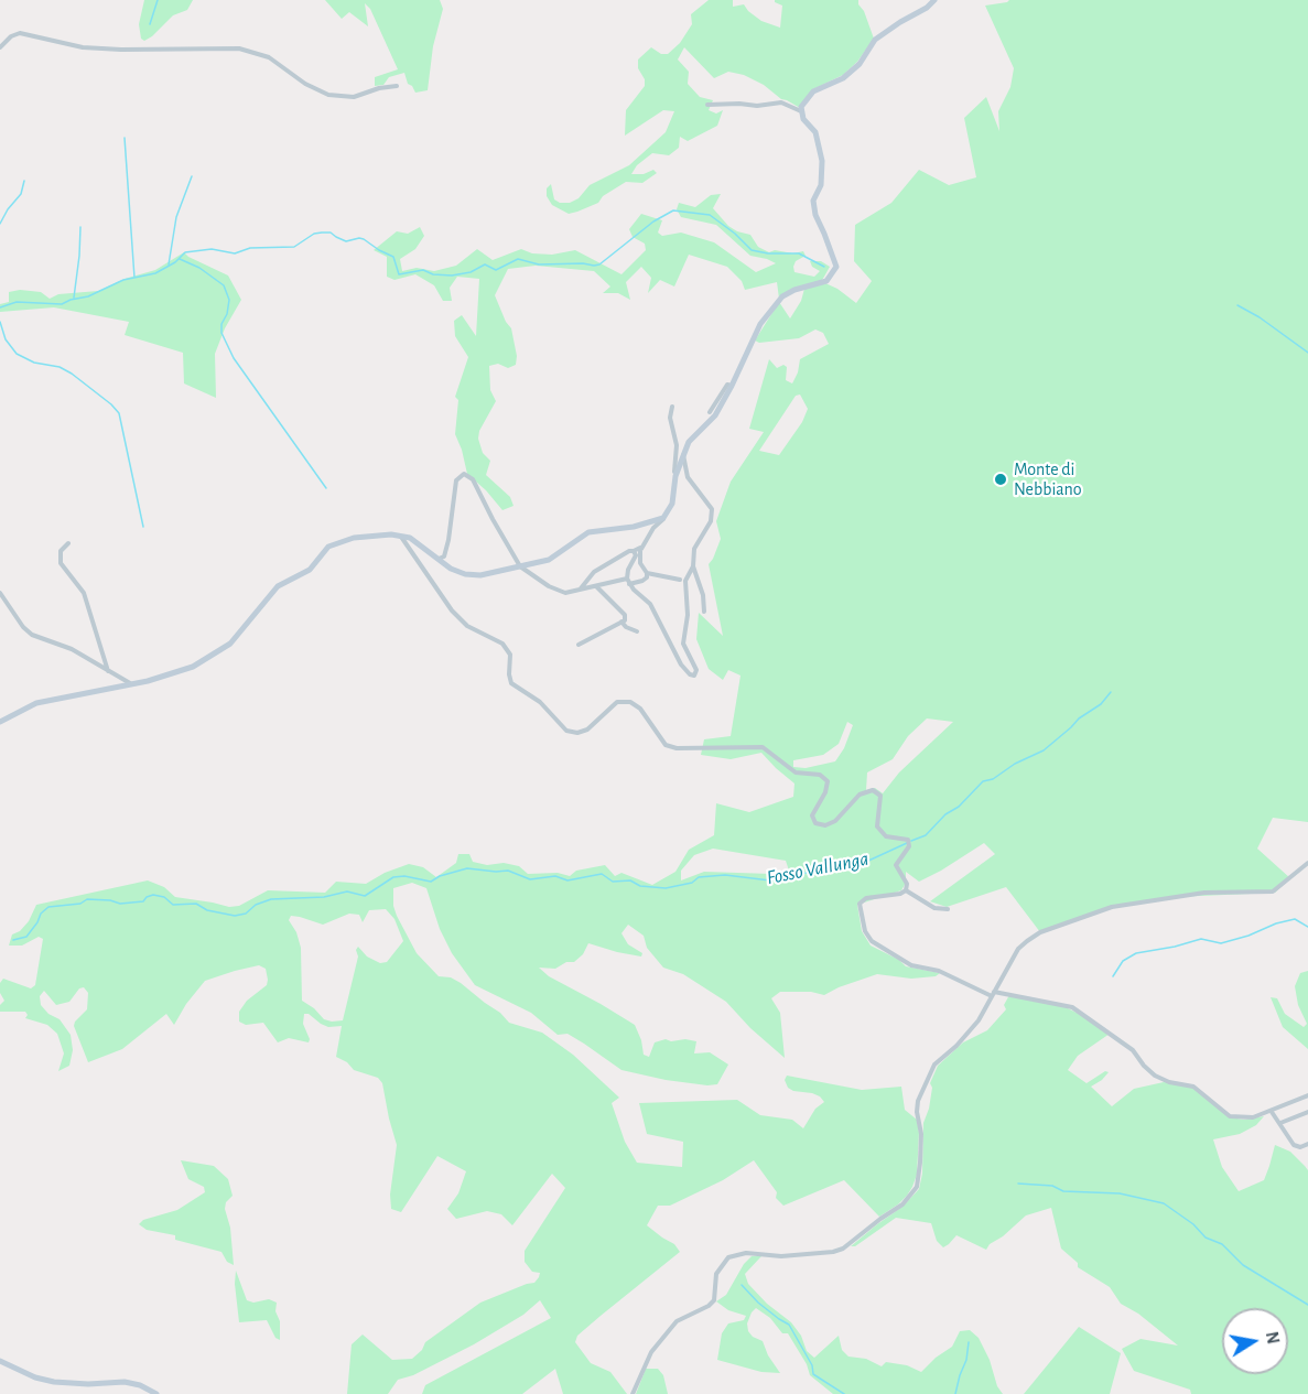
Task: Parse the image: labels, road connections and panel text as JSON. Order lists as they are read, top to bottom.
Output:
{
  "water": ["Fosso Vallunga"],
  "places": ["Monte di Nebbiano"],
  "north": "right"
}
